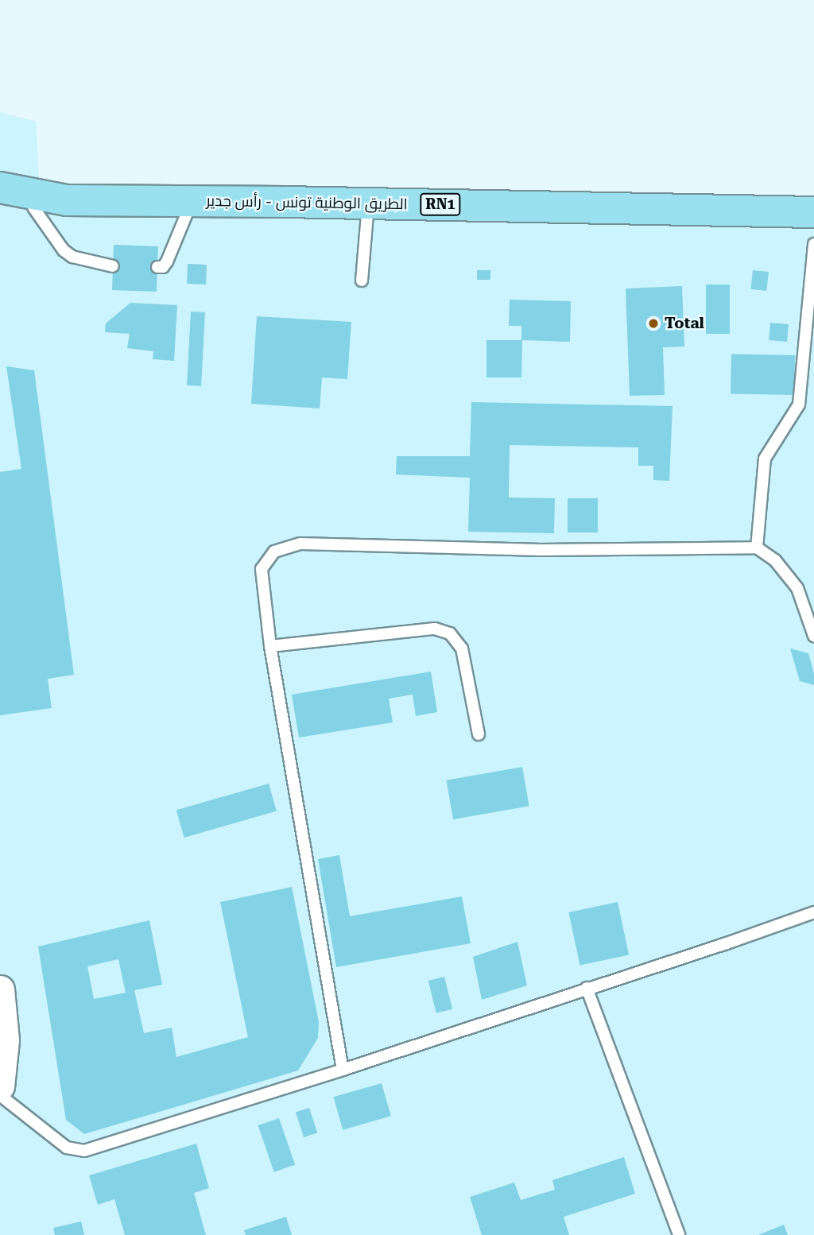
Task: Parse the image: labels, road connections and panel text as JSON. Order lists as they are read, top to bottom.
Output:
{
  "streets": {
    "main road": ["الطريق الوطنية تونس - رأس جدير", "RN1"]
  },
  "places": ["Total"]
}
